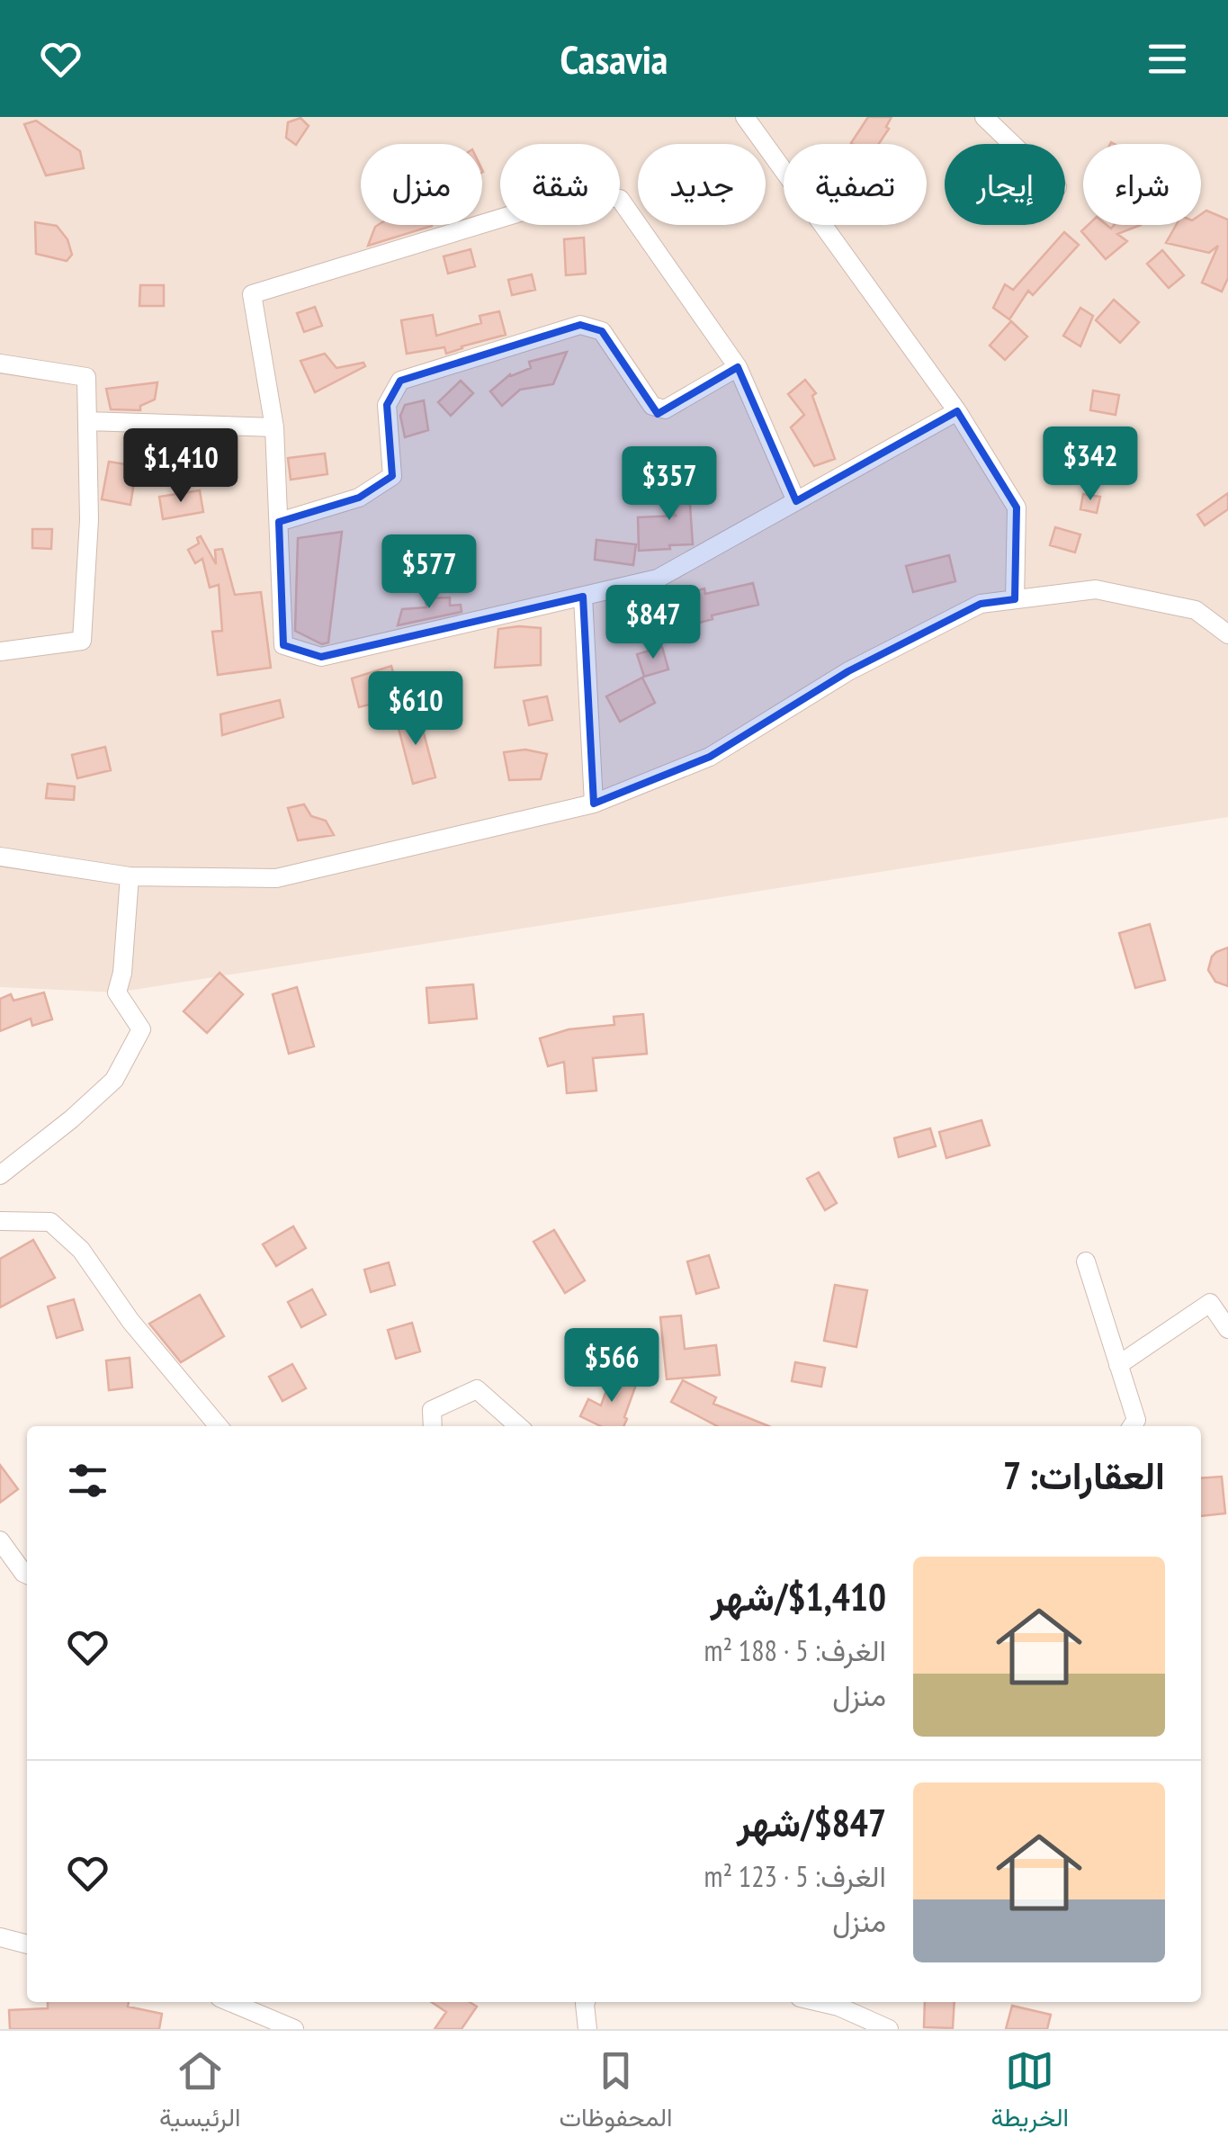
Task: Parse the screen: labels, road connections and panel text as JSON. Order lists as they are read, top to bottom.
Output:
{
  "page": {
    "header": "Casavia",
    "chip": [
      "شراء",
      "إيجار",
      "تصفية",
      "جديد",
      "شقة",
      "منزل"
    ],
    "price": [
      "$342",
      "$1,410",
      "$357",
      "$577",
      "$847",
      "$610",
      "$566"
    ],
    "heading": "العقارات: 7",
    "list": [
      {
        "name": "$1,410/شهر",
        "note": "الغرف: 5 · 188 m² · منزل"
      },
      {
        "name": "$847/شهر",
        "note": "الغرف: 5 · 123 m² · منزل"
      }
    ],
    "tabs": ["الخريطة", "المحفوظات", "الرئيسية"]
  }
}
